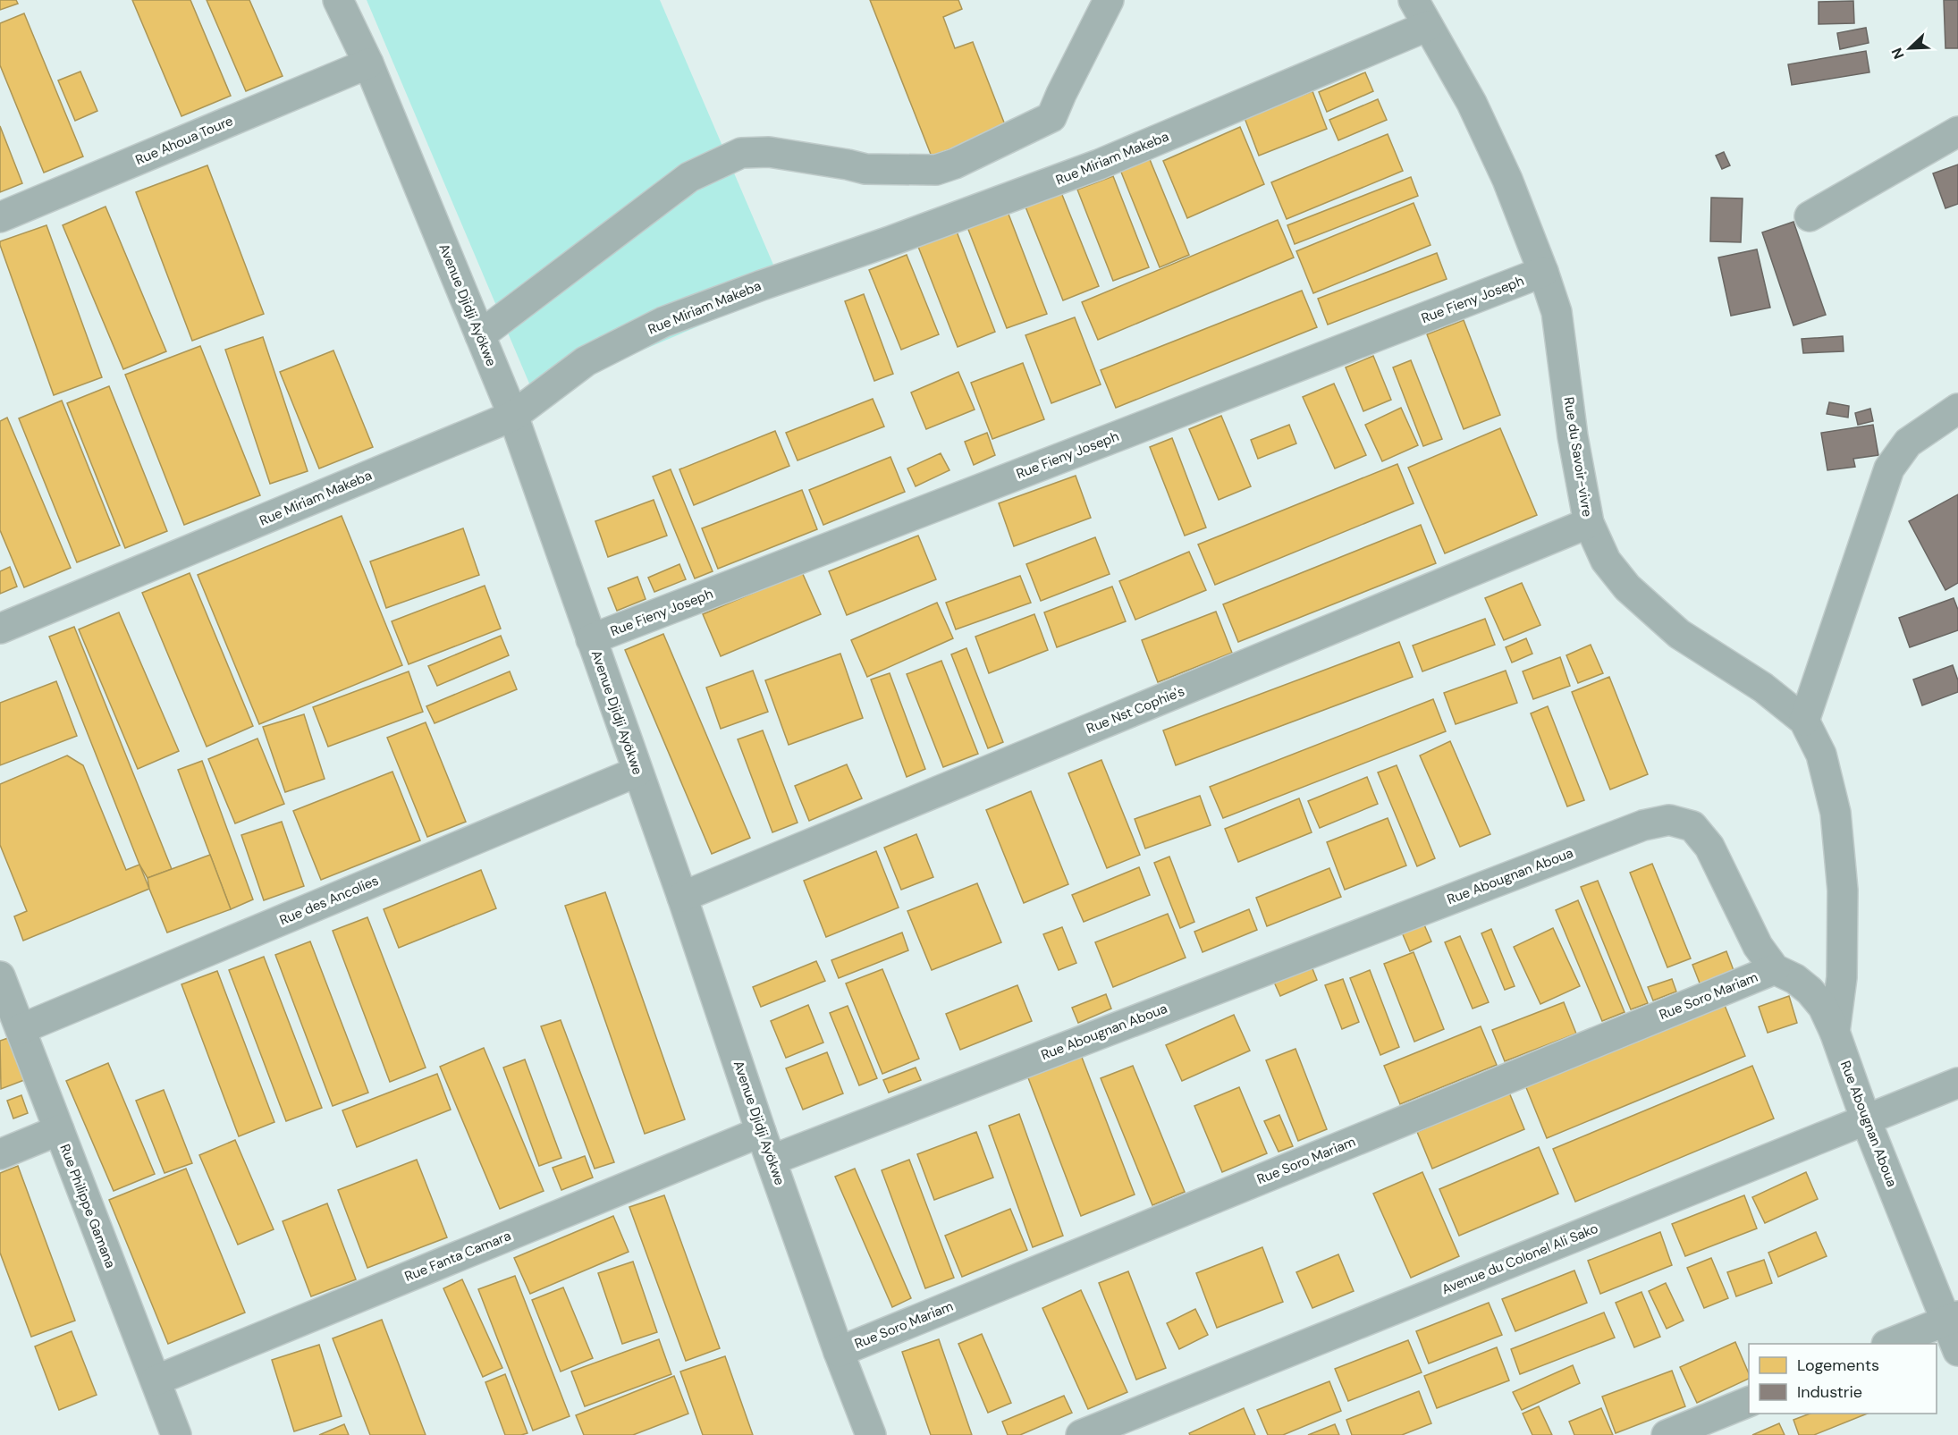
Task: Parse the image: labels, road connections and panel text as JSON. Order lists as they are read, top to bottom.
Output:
{
  "streets": {
    "street": [
      "Rue Ahoua Toure",
      "Rue Miriam Makeba",
      "Rue Fieny Joseph",
      "Avenue Djidji Ayökwe",
      "Rue du Savoir-vivre",
      "Rue Nst Cophie's",
      "Rue Abougnan Aboua",
      "Rue des Ancolies",
      "Rue Soro Mariam",
      "Rue Philippe Gamana",
      "Rue Fanta Camara",
      "Avenue du Colonel Ali Sako"
    ]
  },
  "crossings": [
    ["Rue Ahoua Toure", "Avenue Djidji Ayökwe"],
    ["Rue Miriam Makeba", "Avenue Djidji Ayökwe"],
    ["Rue Miriam Makeba", "Rue du Savoir-vivre"],
    ["Rue Fieny Joseph", "Avenue Djidji Ayökwe"],
    ["Rue Fieny Joseph", "Rue du Savoir-vivre"],
    ["Avenue Djidji Ayökwe", "Rue Nst Cophie's"],
    ["Avenue Djidji Ayökwe", "Rue Abougnan Aboua"],
    ["Avenue Djidji Ayökwe", "Rue des Ancolies"],
    ["Avenue Djidji Ayökwe", "Rue Soro Mariam"],
    ["Avenue Djidji Ayökwe", "Rue Fanta Camara"],
    ["Rue du Savoir-vivre", "Rue Nst Cophie's"],
    ["Rue du Savoir-vivre", "Rue Abougnan Aboua"],
    ["Rue Abougnan Aboua", "Rue Soro Mariam"],
    ["Rue Abougnan Aboua", "Avenue du Colonel Ali Sako"],
    ["Rue des Ancolies", "Rue Philippe Gamana"],
    ["Rue Philippe Gamana", "Rue Fanta Camara"]
  ],
  "legend": ["Logements", "Industrie"],
  "north": "bottom left"
}
